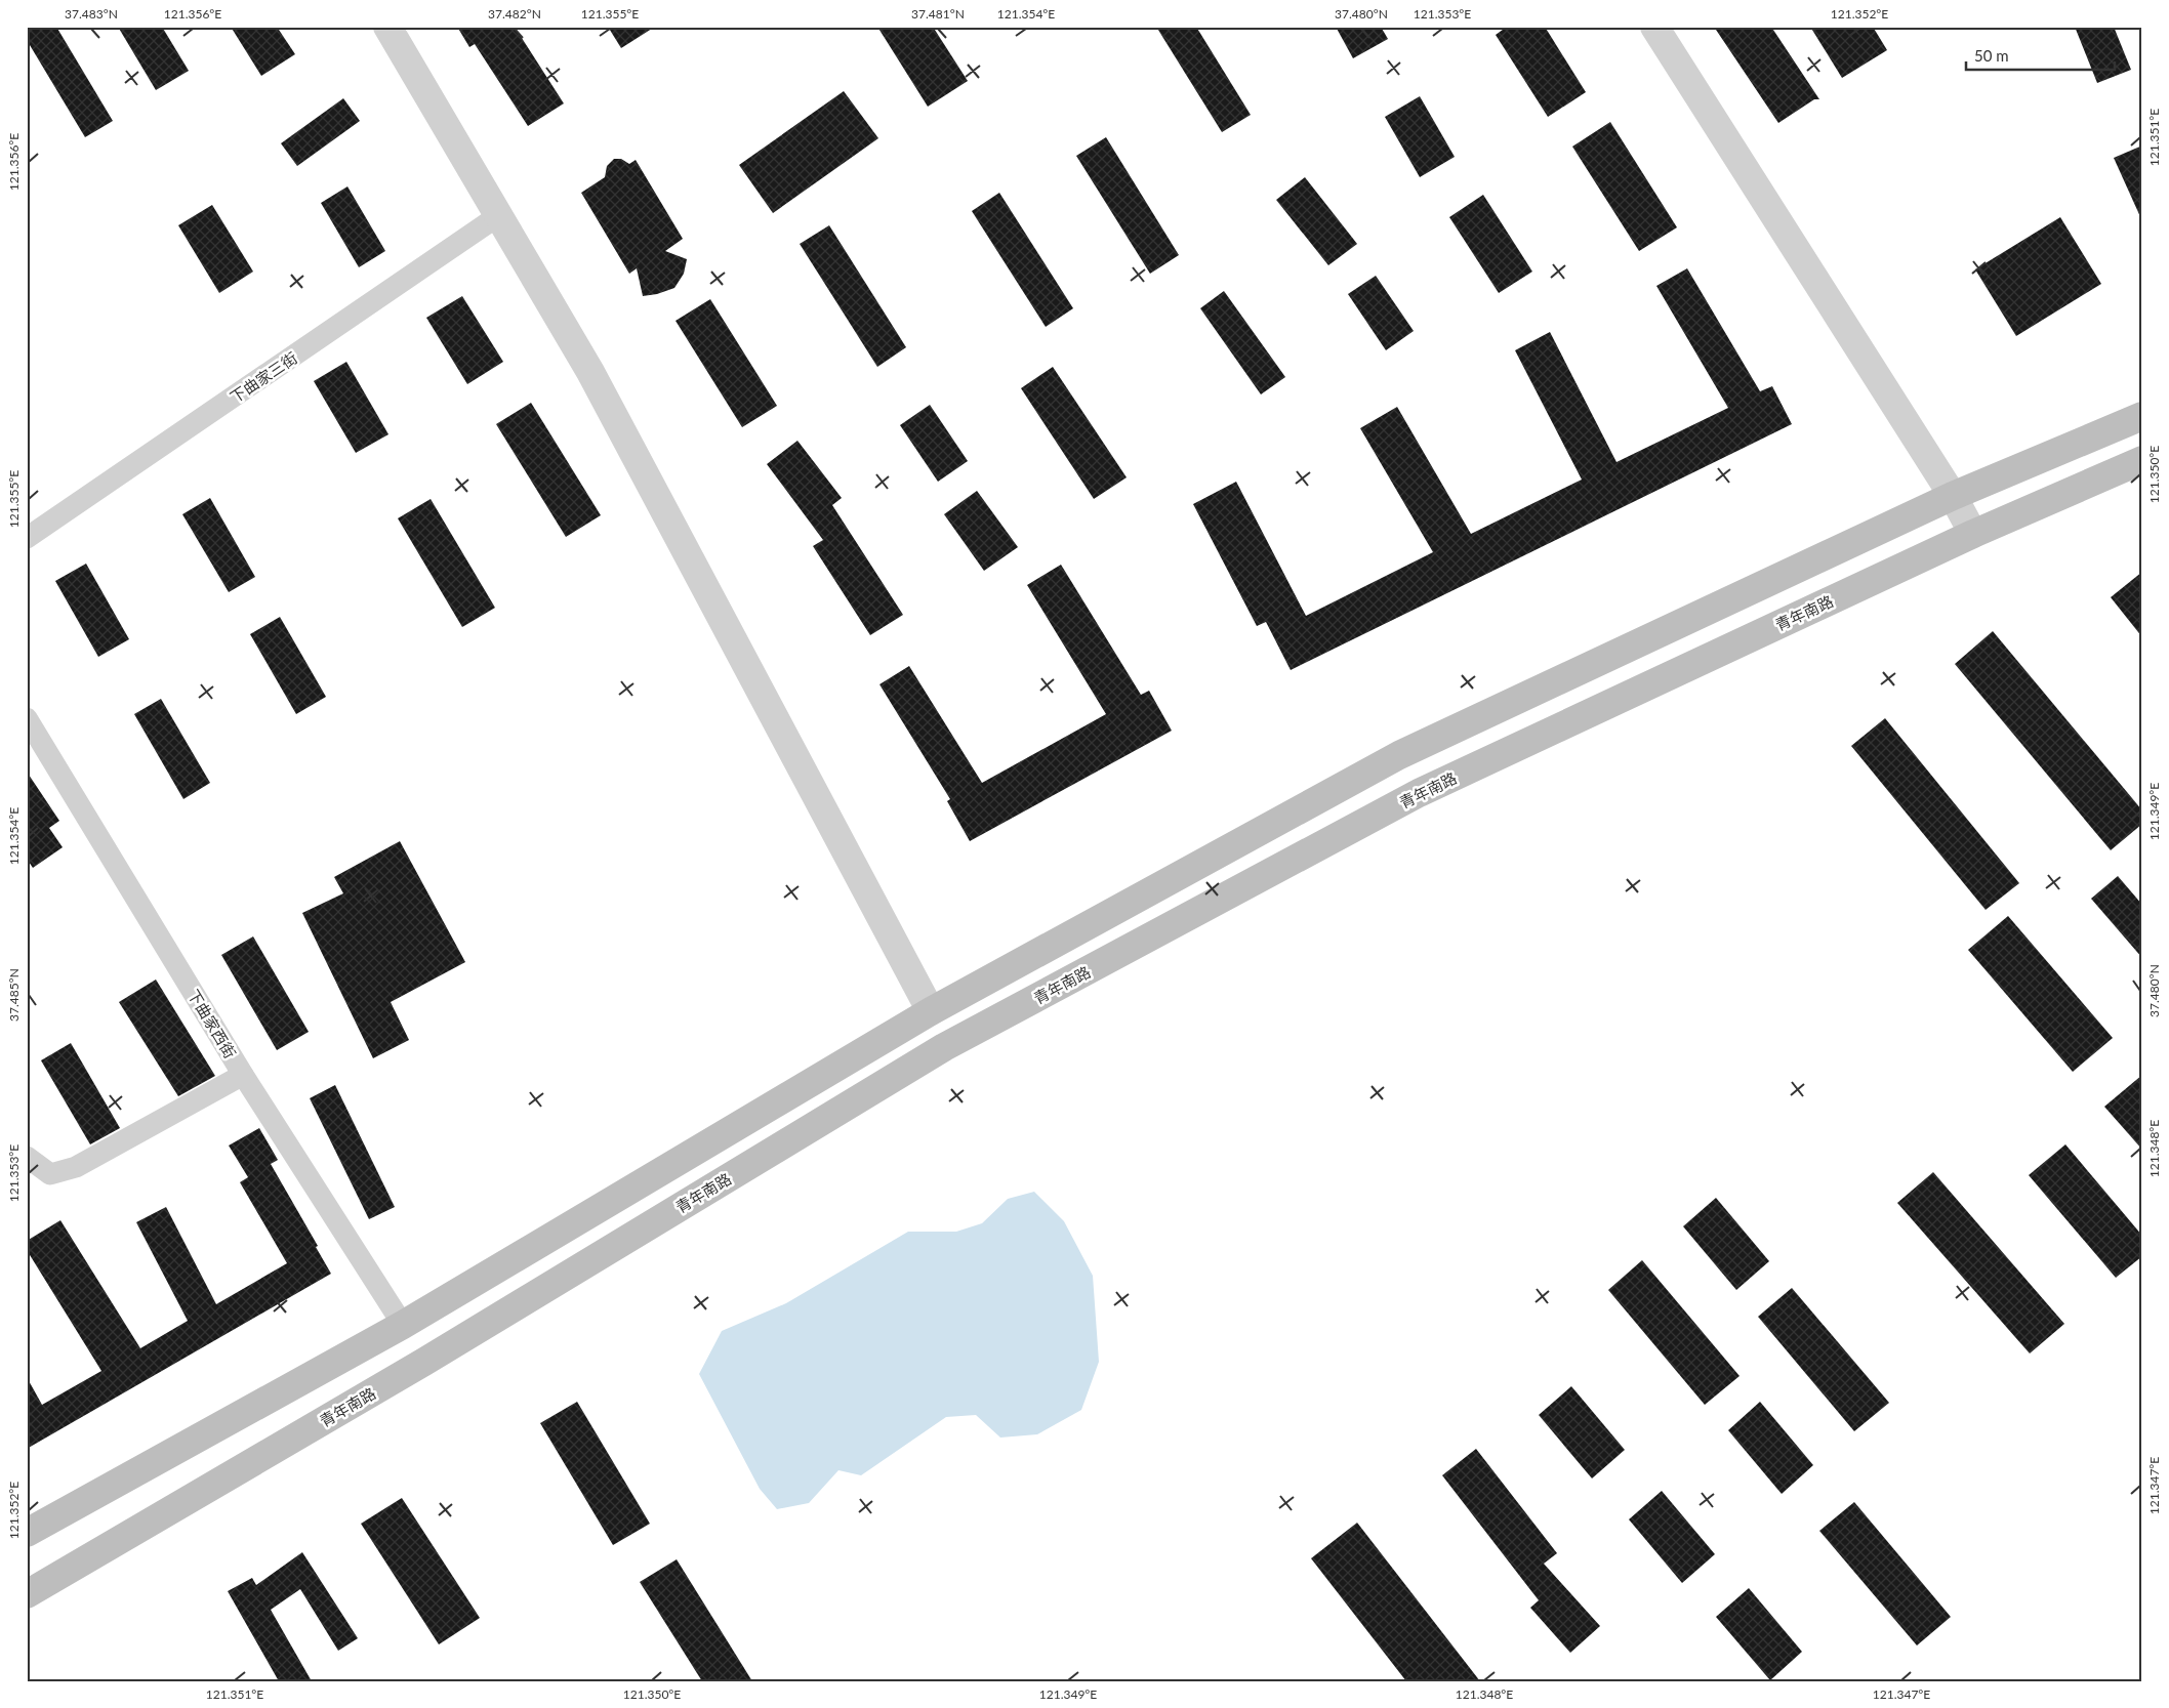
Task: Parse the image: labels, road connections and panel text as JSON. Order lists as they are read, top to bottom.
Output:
{
  "streets": {
    "main road": ["青年南路"],
    "street": ["下曲家三街", "下曲家西街"]
  },
  "scale_bar": "50 m",
  "coordinates": [
    "37.483°N",
    "121.356°E",
    "37.482°N",
    "121.355°E",
    "37.481°N",
    "121.354°E",
    "37.480°N",
    "121.353°E",
    "121.352°E",
    "121.351°E",
    "121.350°E",
    "121.349°E",
    "37.485°N",
    "121.348°E",
    "121.347°E"
  ]
}
